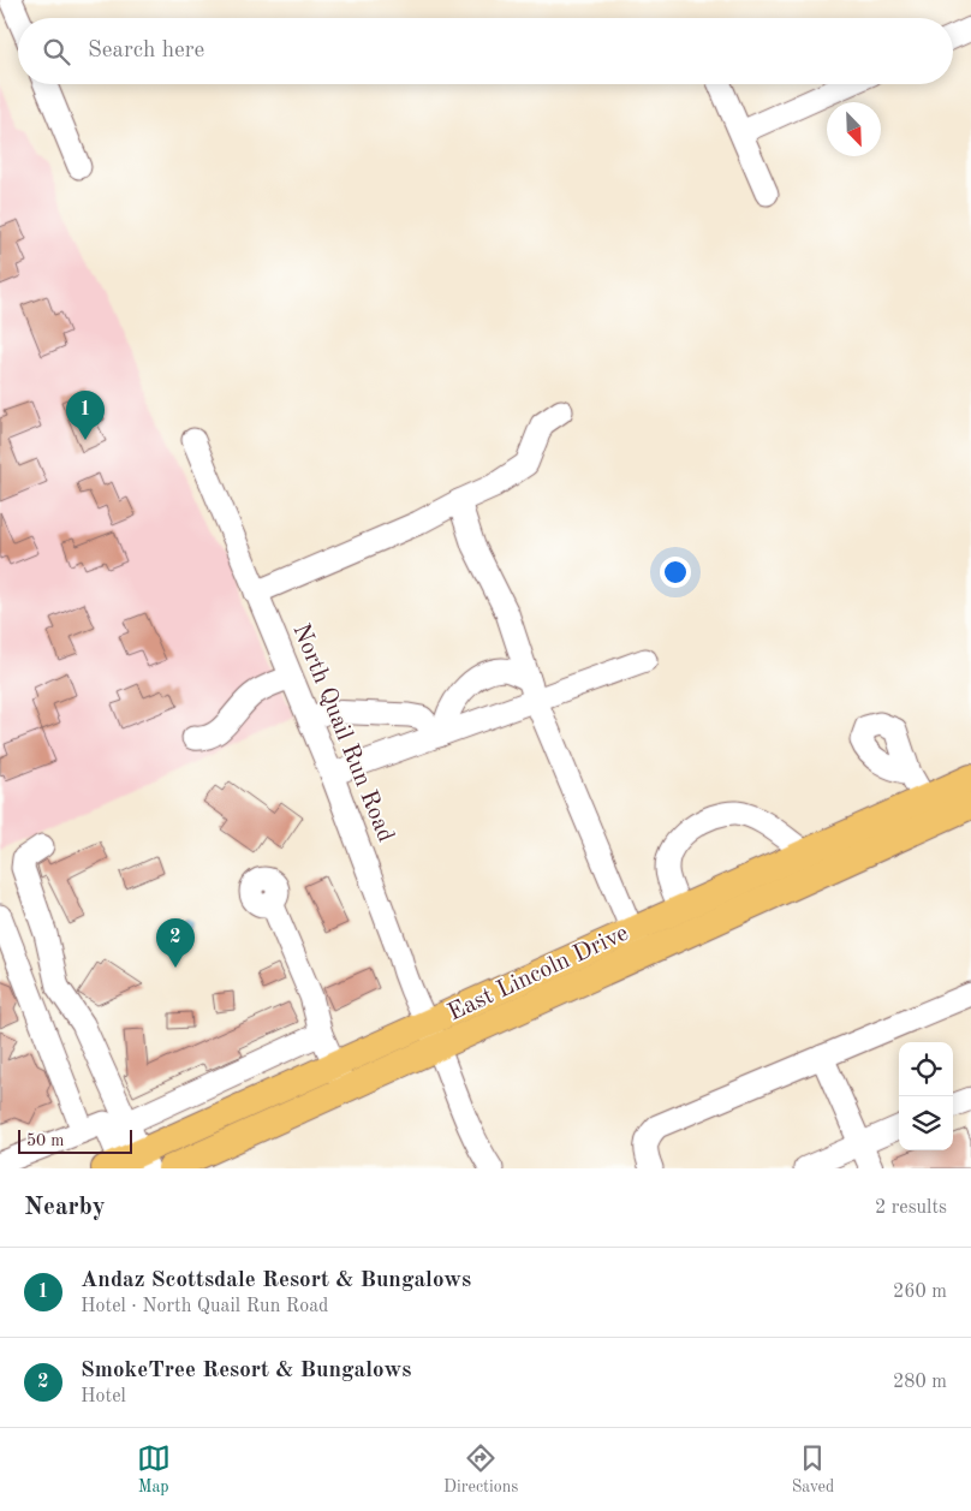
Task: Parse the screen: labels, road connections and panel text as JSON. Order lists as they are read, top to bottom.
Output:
{
  "streets": {
    "main road": ["East Lincoln Drive"],
    "street": ["North Quail Run Road"]
  },
  "crossings": [
    ["North Quail Run Road", "East Lincoln Drive"]
  ],
  "scale_bar": "50 m",
  "north": "bottom right",
  "page": {
    "search": "Search here",
    "pins": ["1", "2"],
    "scale": "50 m",
    "heading": ["Nearby", "2 results"],
    "list": [
      {
        "mark": "1",
        "name": "Andaz Scottsdale Resort & Bungalows",
        "note": "Hotel · North Quail Run Road",
        "value": "260 m"
      },
      {
        "mark": "2",
        "name": "SmokeTree Resort & Bungalows",
        "note": "Hotel",
        "value": "280 m"
      }
    ],
    "nav": ["Map", "Directions", "Saved"]
  }
}
